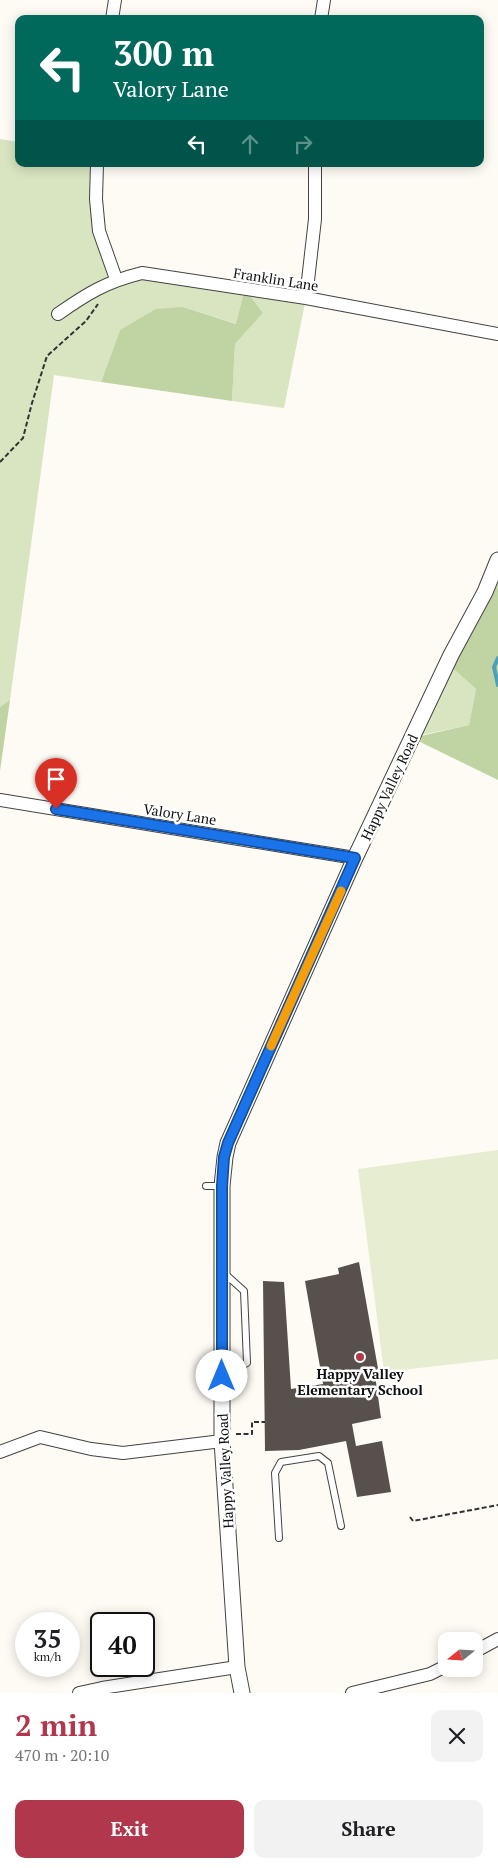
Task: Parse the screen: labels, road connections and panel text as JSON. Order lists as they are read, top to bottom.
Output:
{
  "streets": {
    "street": ["Franklin Lane", "Happy Valley Road", "Valory Lane"]
  },
  "crossings": [
    ["Happy Valley Road", "Valory Lane"]
  ],
  "places": ["Happy Valley Elementary School"],
  "north": "left",
  "page": {
    "turn": ["300 m", "Valory Lane"],
    "speed": "35 km/h",
    "limit": "40",
    "heading": ["2 min", "470 m · 20:10"],
    "buttons": ["Exit", "Share"]
  }
}
